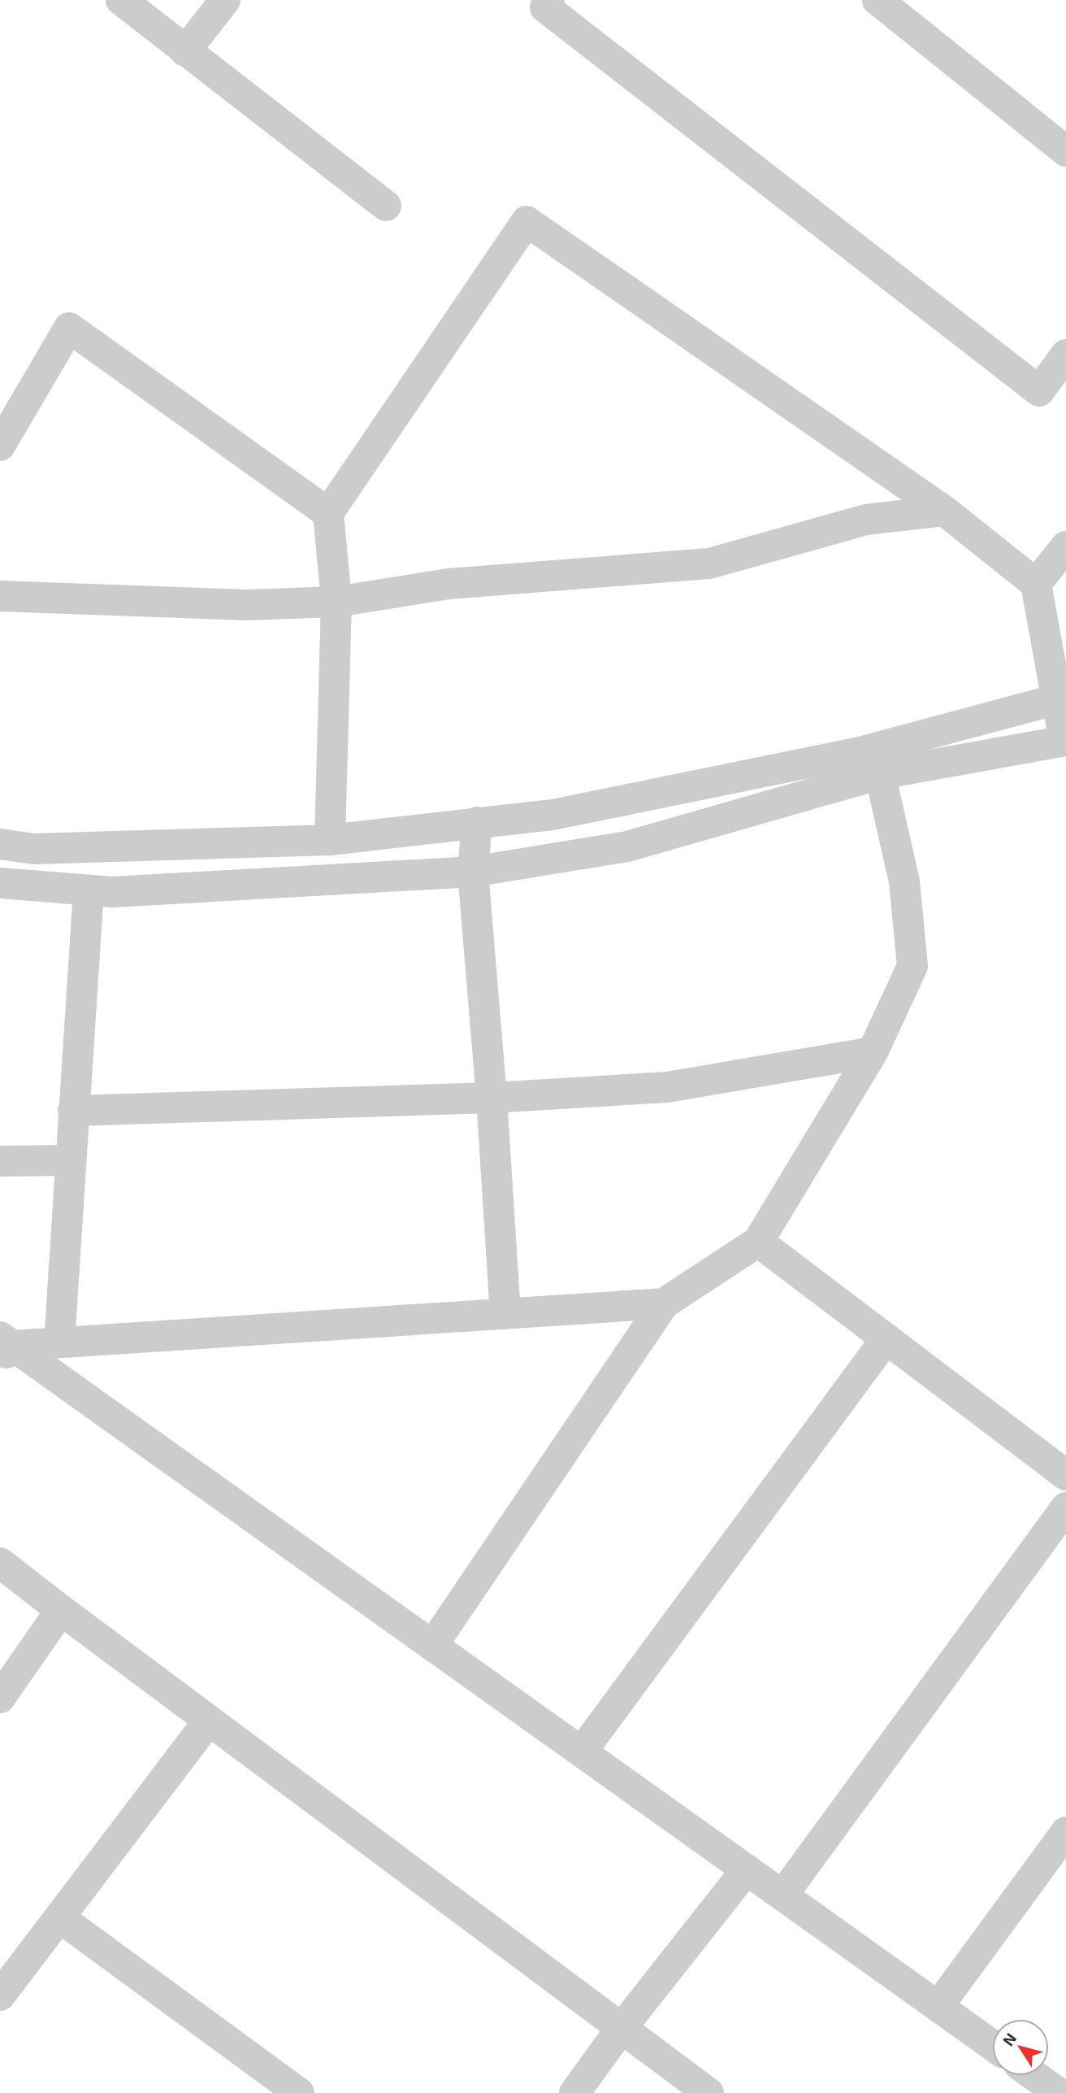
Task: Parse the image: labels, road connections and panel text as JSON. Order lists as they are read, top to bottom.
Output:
{
  "north": "top left"
}
